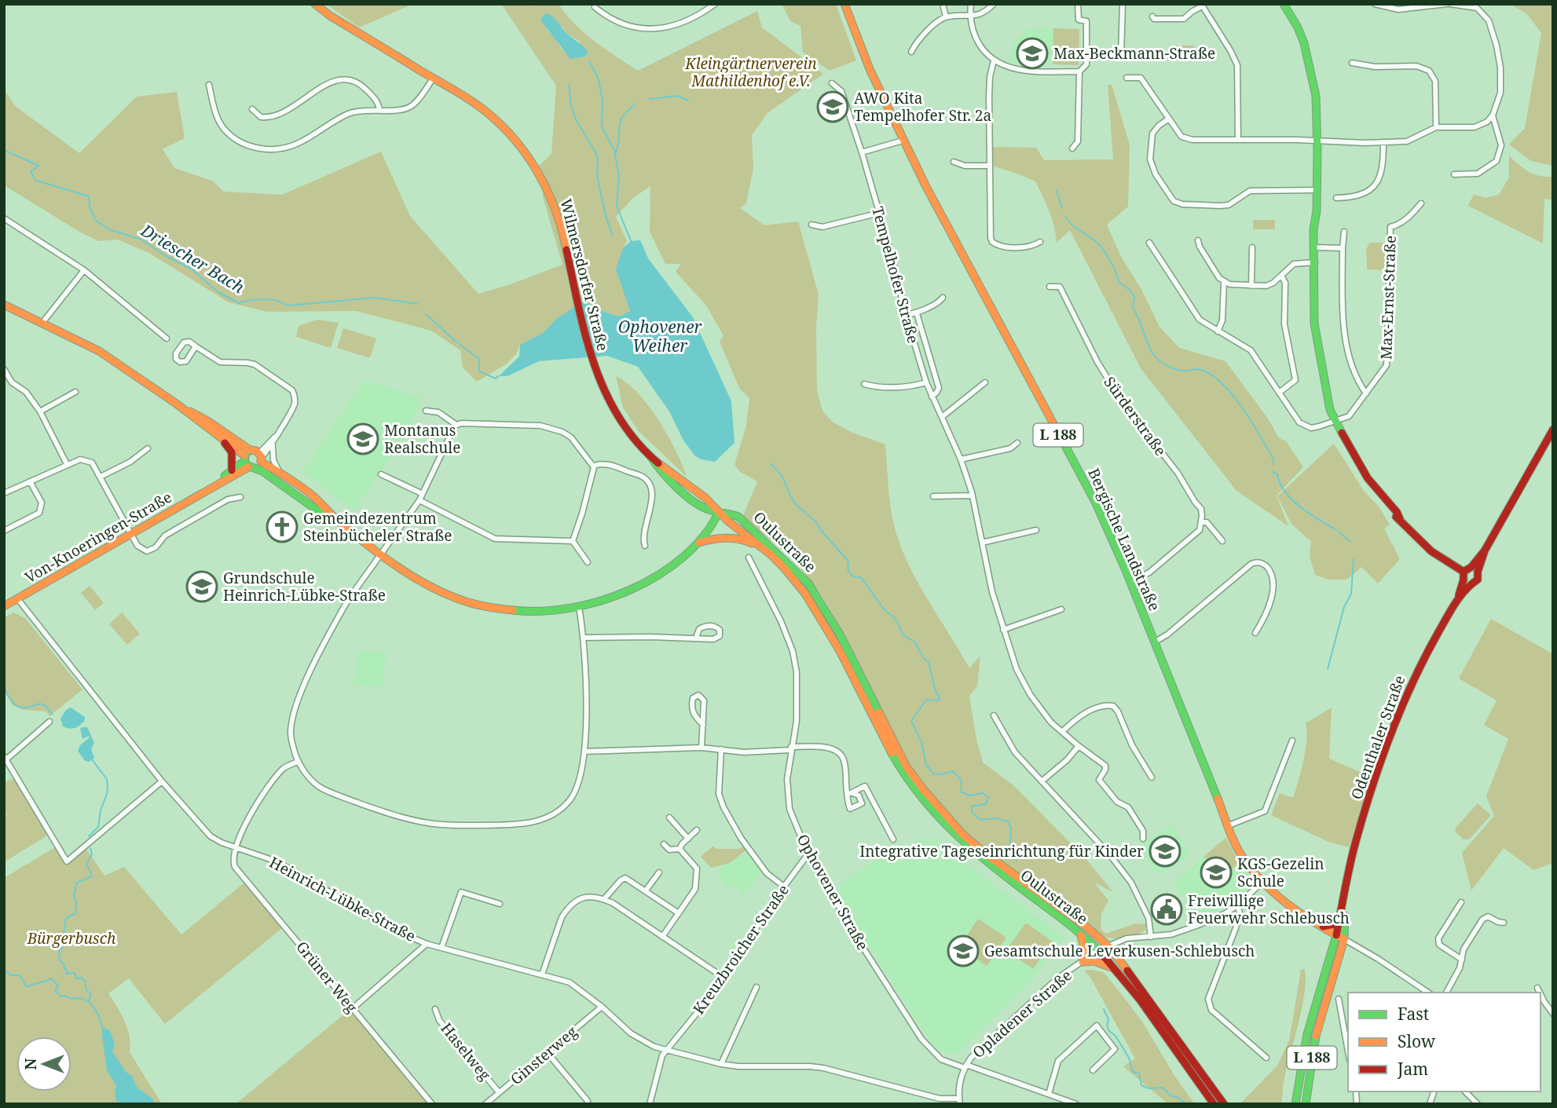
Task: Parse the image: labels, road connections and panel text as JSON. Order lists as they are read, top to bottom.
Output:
{
  "streets": {
    "main road": [
      "Wilmersdorfer Straße",
      "L 188",
      "Von-Knoeringen-Straße",
      "Bergische Landstraße",
      "Oulustraße",
      "Odenthaler Straße"
    ],
    "street": [
      "Tempelhofer Straße",
      "Max-Ernst-Straße",
      "Sürderstraße",
      "Ophovener Straße",
      "Heinrich-Lübke-Straße",
      "Kreuzbroicher Straße",
      "Grüner Weg",
      "Opladener Straße",
      "Haselweg",
      "Ginsterweg"
    ]
  },
  "crossings": [
    ["Wilmersdorfer Straße", "Oulustraße"],
    ["L 188", "Bergische Landstraße"],
    ["L 188", "Odenthaler Straße"],
    ["Von-Knoeringen-Straße", "Heinrich-Lübke-Straße"],
    ["Bergische Landstraße", "Odenthaler Straße"],
    ["Bergische Landstraße", "Opladener Straße"],
    ["Oulustraße", "Opladener Straße"],
    ["Ophovener Straße", "Kreuzbroicher Straße"],
    ["Ophovener Straße", "Opladener Straße"],
    ["Heinrich-Lübke-Straße", "Kreuzbroicher Straße"],
    ["Heinrich-Lübke-Straße", "Grüner Weg"],
    ["Heinrich-Lübke-Straße", "Opladener Straße"],
    ["Heinrich-Lübke-Straße", "Ginsterweg"],
    ["Haselweg", "Ginsterweg"]
  ],
  "water": ["Driescher Bach", "Ophovener Weiher"],
  "parks": ["Kleingärtnerverein Mathildenhof e.V.", "Bürgerbusch"],
  "places": {
    "school or university": [
      "Max-Beckmann-Straße",
      "AWO Kita Tempelhofer Str. 2a",
      "Montanus Realschule",
      "Grundschule Heinrich-Lübke-Straße",
      "Integrative Tageseinrichtung für Kinder",
      "KGS-Gezelin Schule",
      "Gesamtschule Leverkusen-Schlebusch"
    ],
    "church": ["Gemeindezentrum Steinbücheler Straße"],
    "public building": ["Freiwillige Feuerwehr Schlebusch"]
  },
  "legend": ["Fast", "Slow", "Jam"],
  "north": "left"
}
